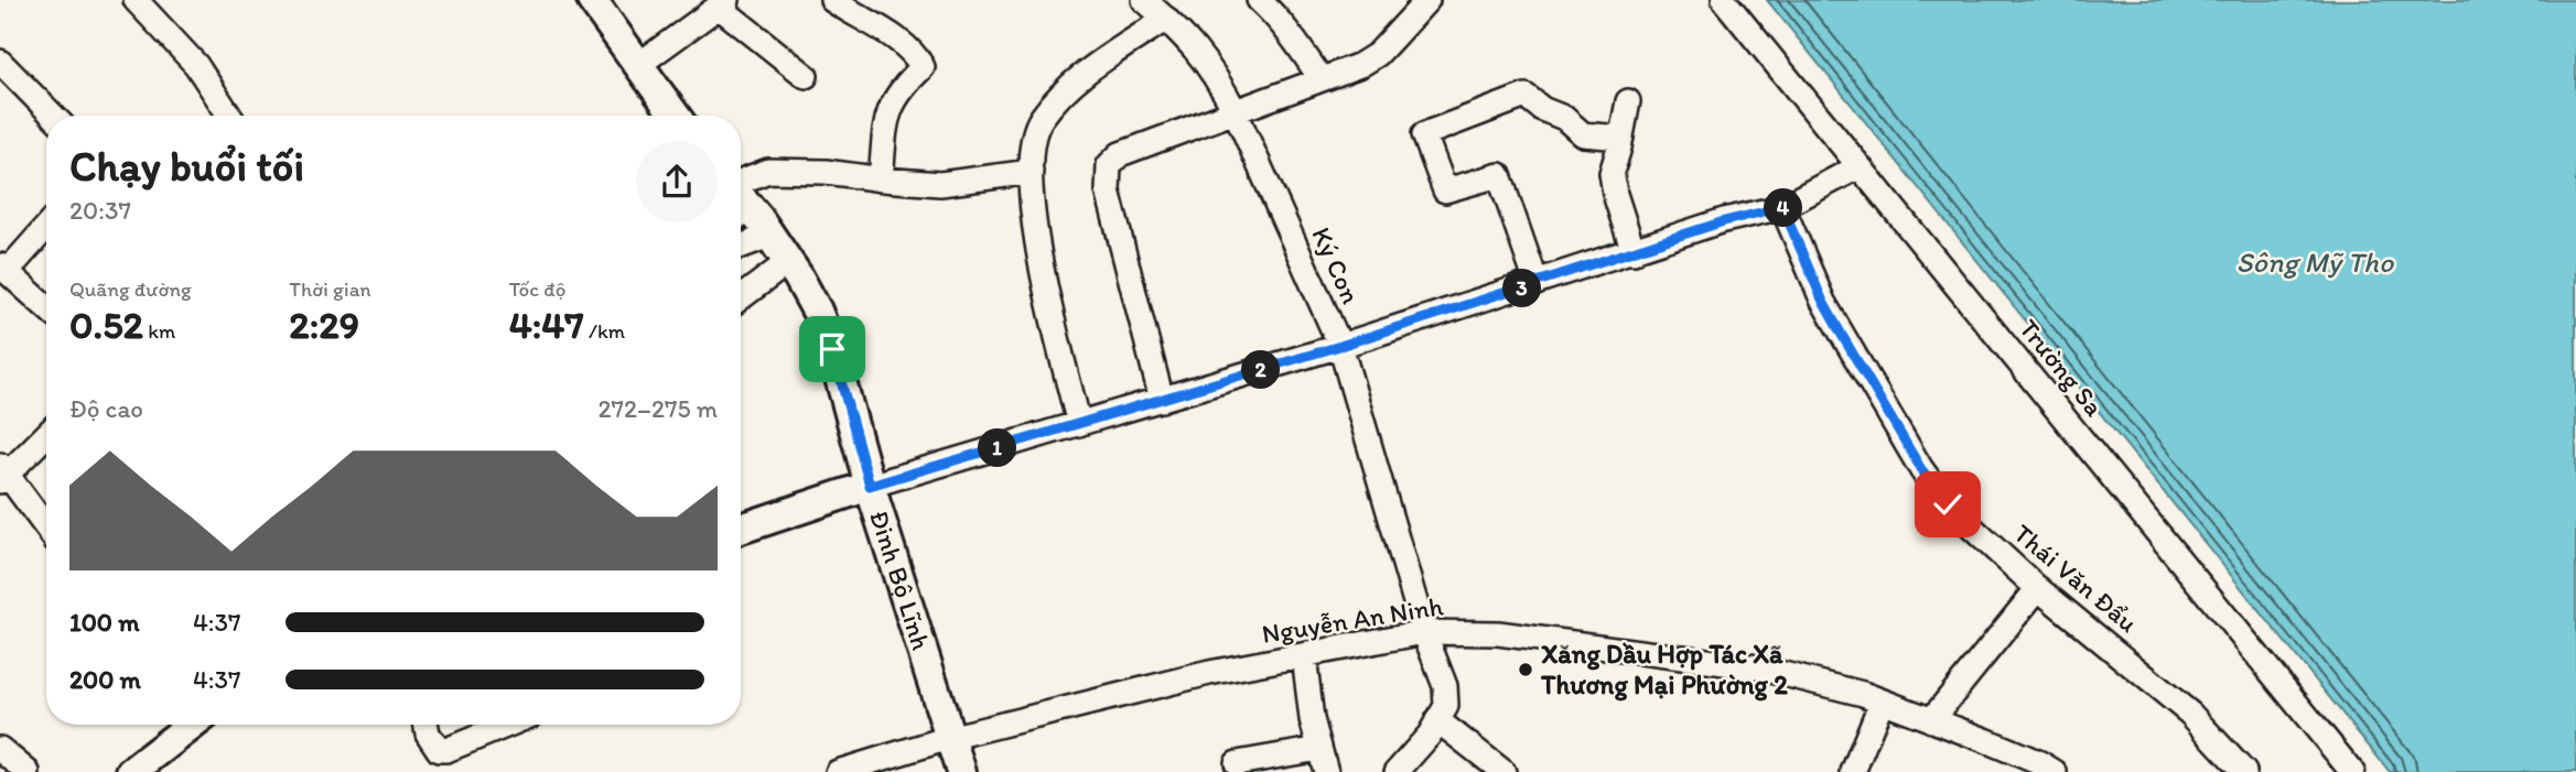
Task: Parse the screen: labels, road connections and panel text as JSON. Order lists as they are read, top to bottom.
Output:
{
  "streets": {
    "main road": ["Đinh Bộ Lĩnh"],
    "street": [
      "Ký Con",
      "Trường Sa",
      "Thái Văn Đẩu",
      "Nguyễn An Ninh"
    ]
  },
  "crossings": [
    ["Ký Con", "Nguyễn An Ninh"],
    ["Đinh Bộ Lĩnh", "Nguyễn An Ninh"]
  ],
  "water": ["Sông Mỹ Tho"],
  "places": ["Xăng Dầu Hợp Tác Xã Thương Mại Phường 2"],
  "page": {
    "heading": ["Chạy buổi tối", "20:37"],
    "pins": [
      "4",
      "3",
      "2",
      "1"
    ],
    "stats": [
      ["Quãng đường", "0.52 km"],
      ["Thời gian", "2:29"],
      ["Tốc độ", "4:47 /km"]
    ],
    "chart": ["Độ cao", "272–275 m"],
    "list": [
      {
        "name": "100 m",
        "note": "4:37"
      },
      {
        "name": "200 m",
        "note": "4:37"
      }
    ]
  }
}
